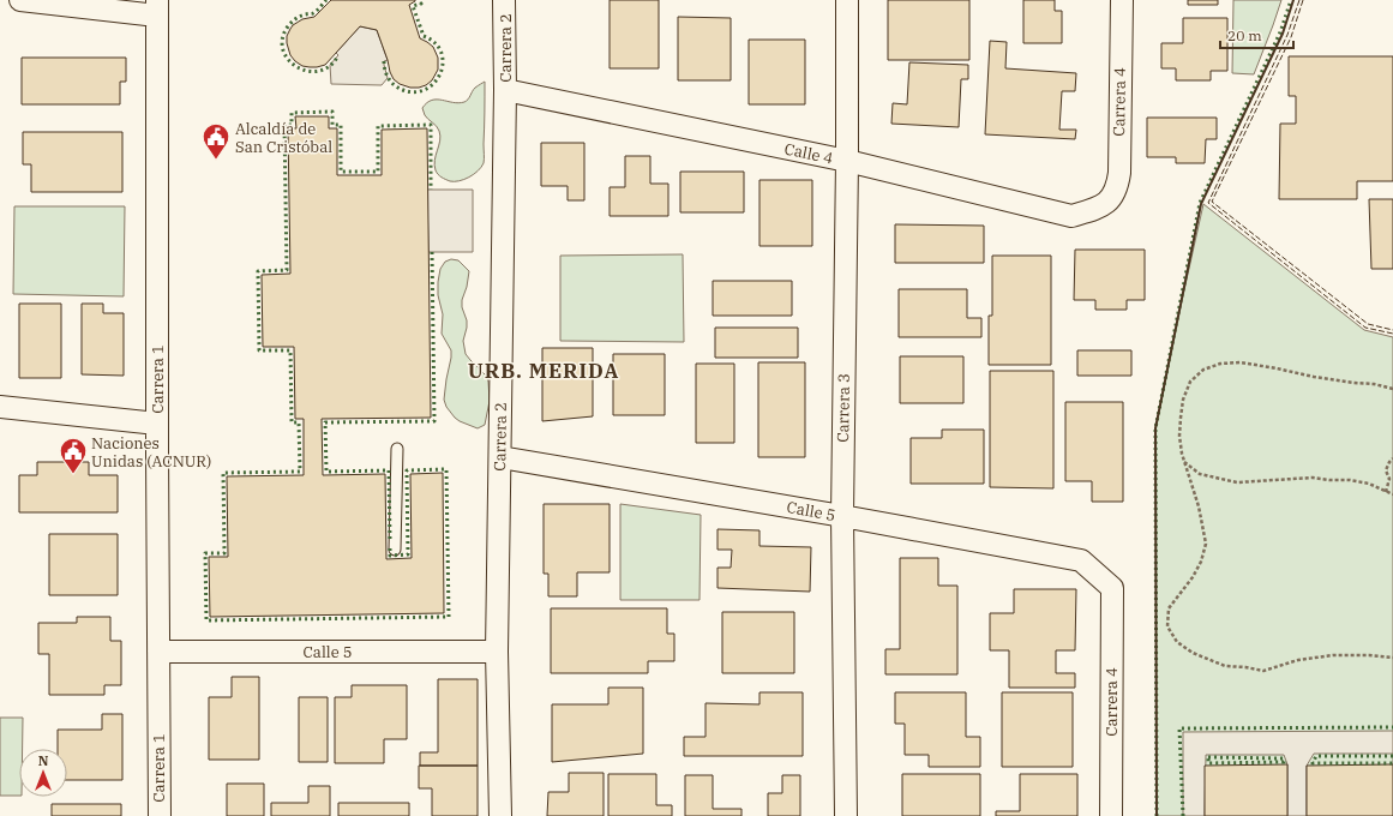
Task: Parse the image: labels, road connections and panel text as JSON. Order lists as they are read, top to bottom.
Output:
{
  "streets": {
    "street": [
      "Carrera 2",
      "Carrera 4",
      "Calle 4",
      "Carrera 1",
      "Carrera 3",
      "Calle 5"
    ]
  },
  "crossings": [
    ["Carrera 2", "Calle 4"],
    ["Carrera 2", "Calle 5"],
    ["Carrera 4", "Calle 4"],
    ["Carrera 4", "Calle 5"],
    ["Calle 4", "Carrera 3"],
    ["Carrera 1", "Calle 5"],
    ["Carrera 3", "Calle 5"]
  ],
  "districts": ["URB. MERIDA"],
  "places": {
    "public building": ["Alcaldía de San Cristóbal", "Naciones Unidas (ACNUR)"]
  },
  "scale_bar": "20 m",
  "north": "top"
}
